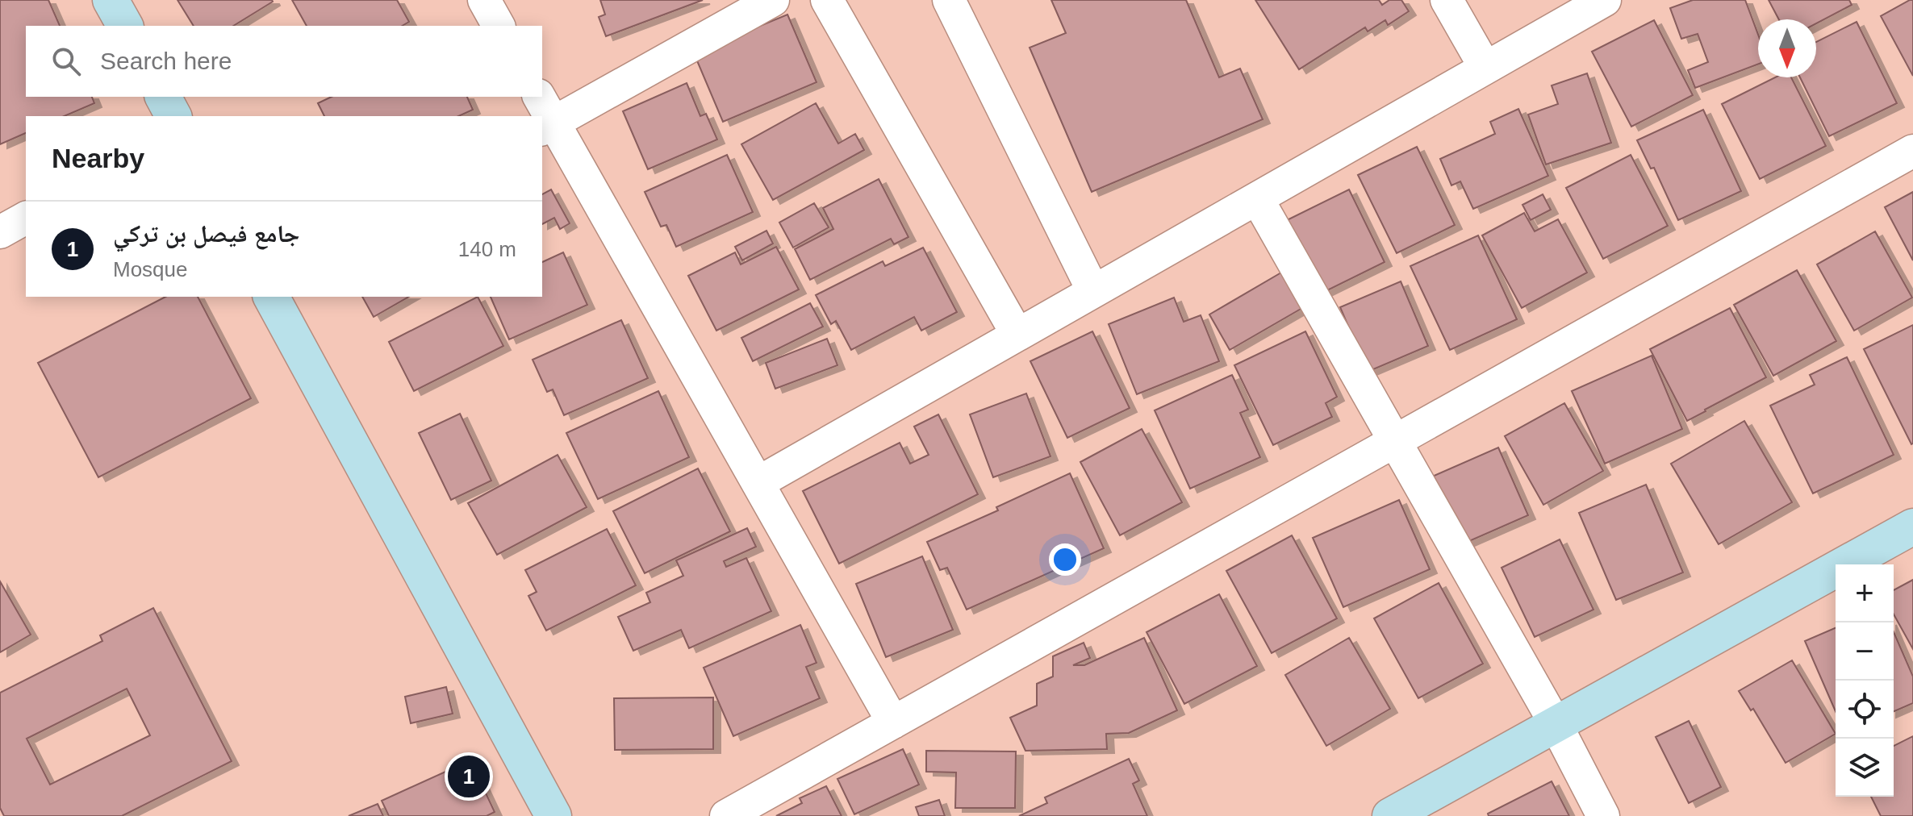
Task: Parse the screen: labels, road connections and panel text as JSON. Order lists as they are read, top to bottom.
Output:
{
  "north": "bottom",
  "page": {
    "search": "Search here",
    "heading": "Nearby",
    "list": [
      {
        "mark": "1",
        "name": "جامع فيصل بن تركي",
        "note": "Mosque",
        "value": "140 m"
      }
    ],
    "map_buttons": ["+", "−"],
    "pins": "1"
  }
}
